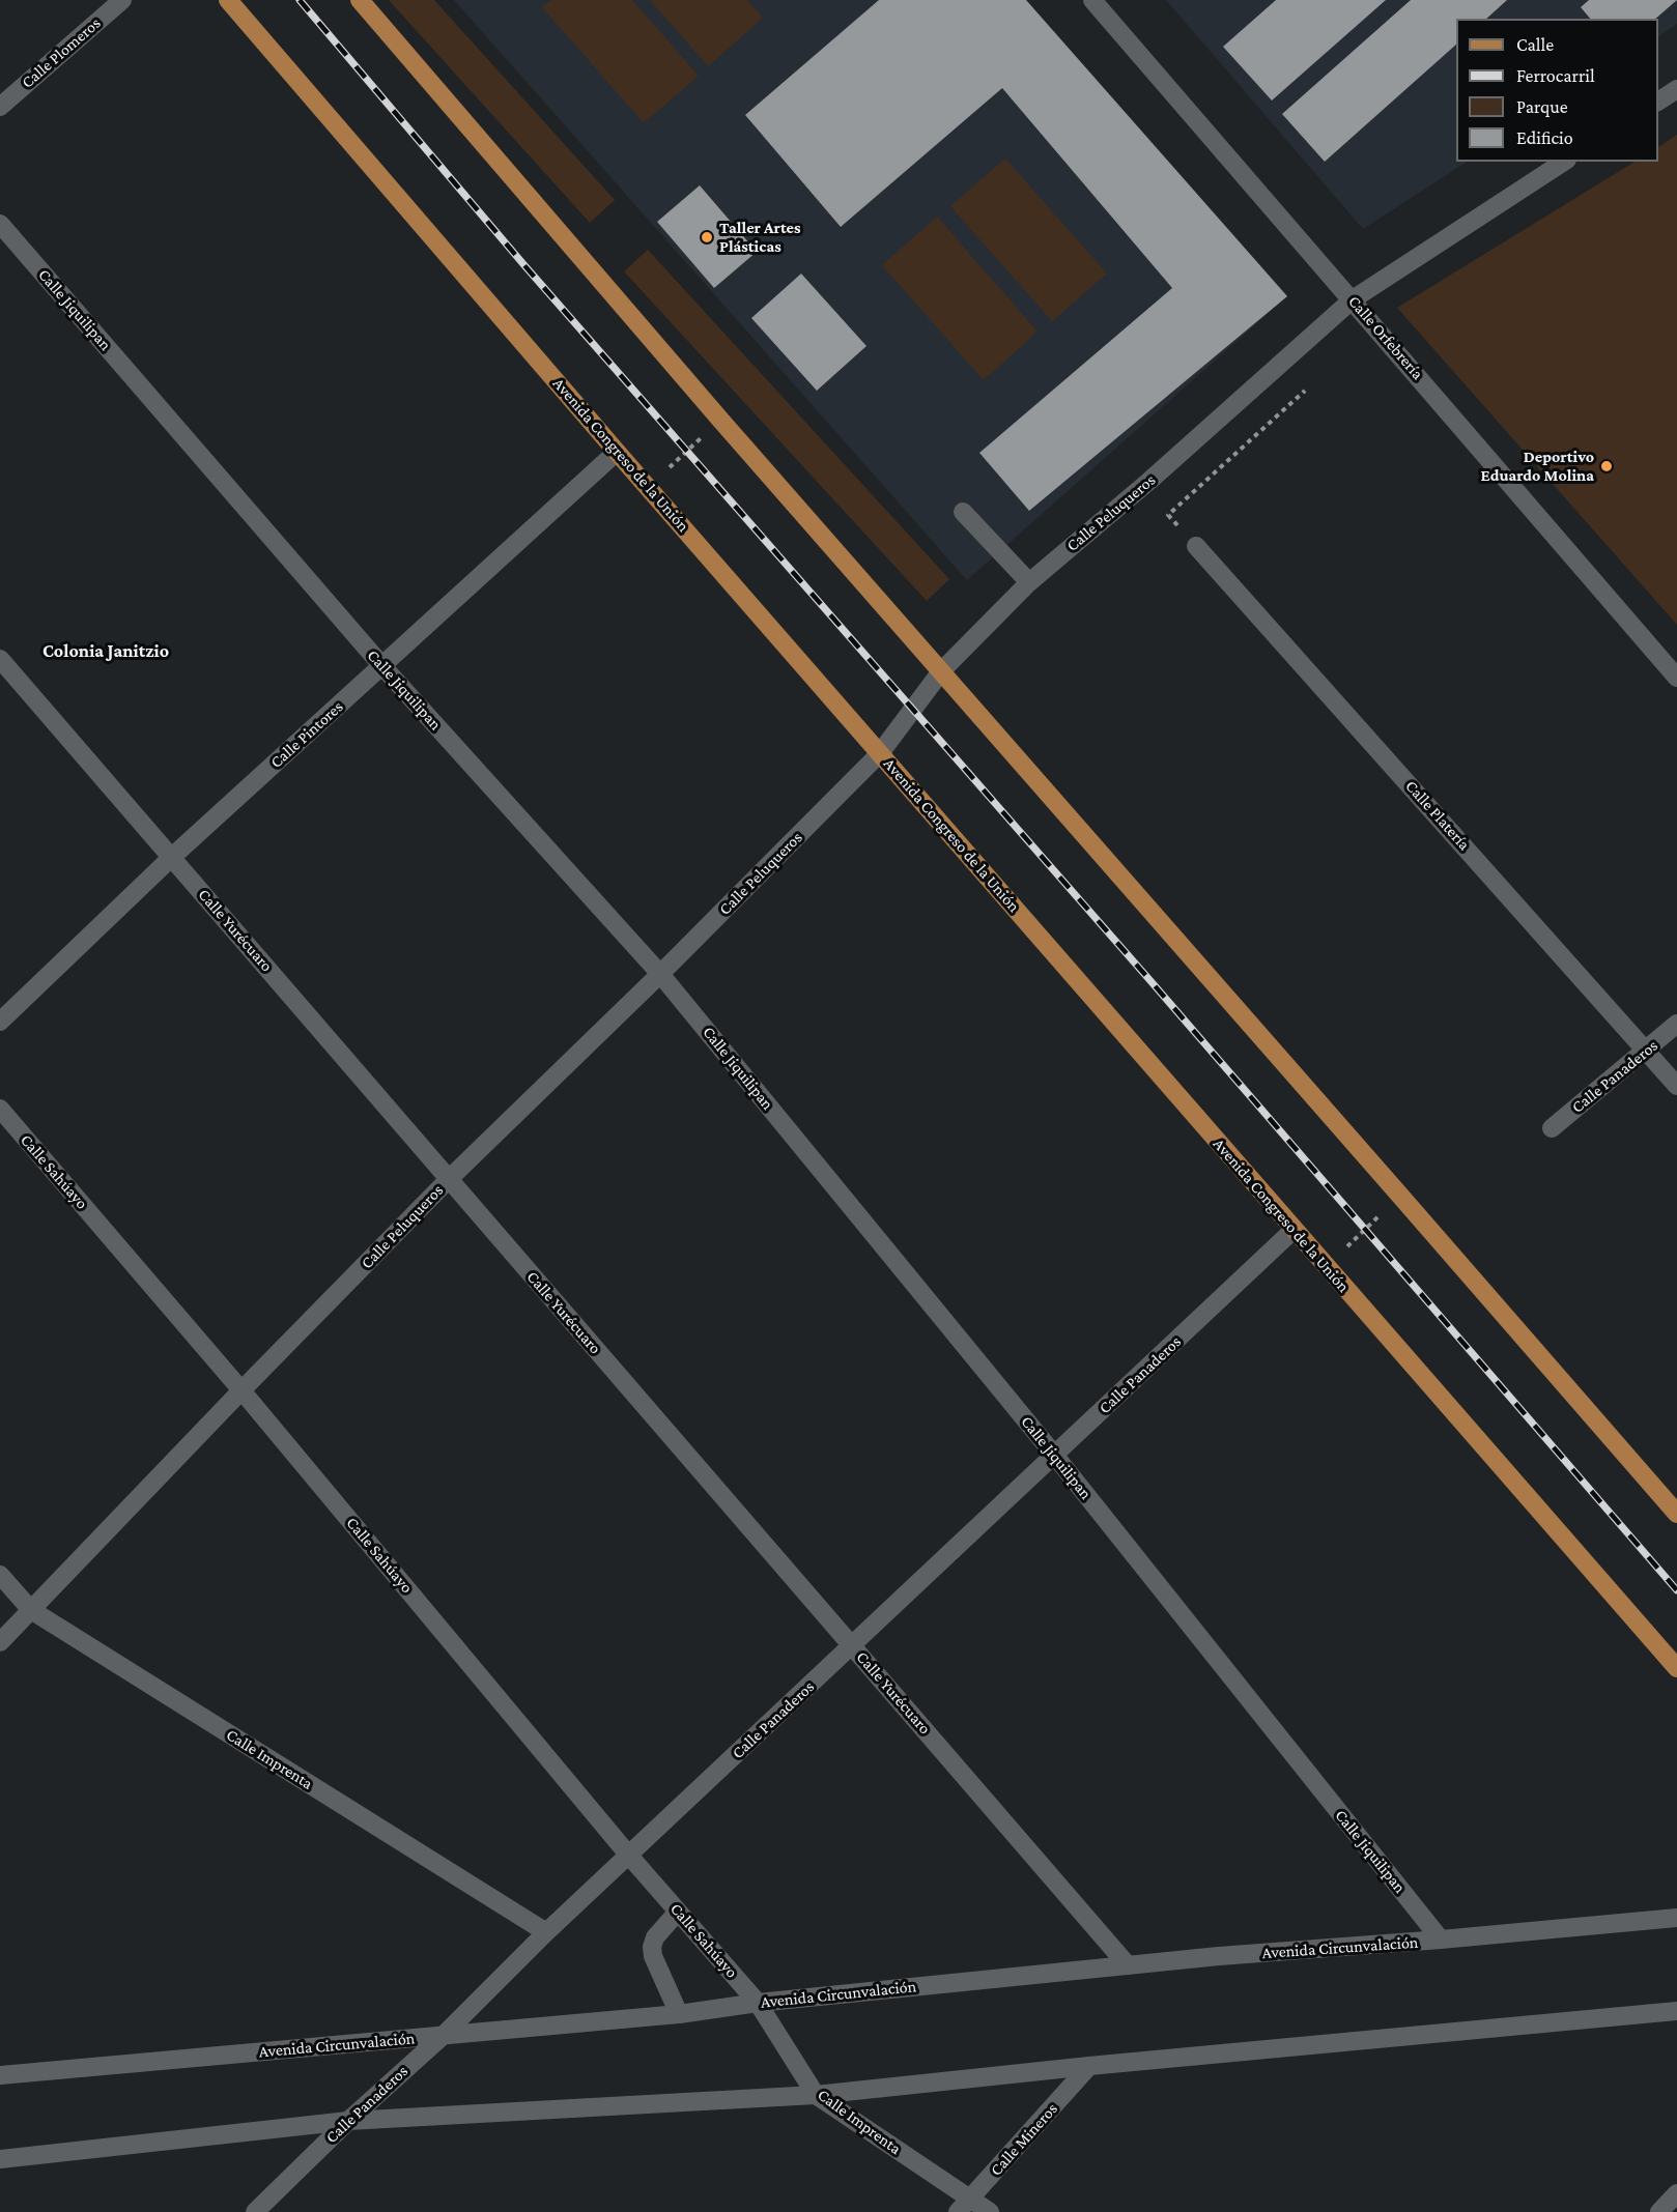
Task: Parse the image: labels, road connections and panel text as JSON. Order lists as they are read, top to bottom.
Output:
{
  "streets": {
    "main road": ["Avenida Congreso de la Unión"],
    "street": [
      "Calle Plomeros",
      "Calle Jiquilipan",
      "Calle Orfebrería",
      "Calle Peluqueros",
      "Calle Pintores",
      "Calle Platería",
      "Calle Yurécuaro",
      "Calle Panaderos",
      "Calle Sahúayo",
      "Calle Imprenta",
      "Avenida Circunvalación",
      "Calle Mineros"
    ]
  },
  "crossings": [
    ["Calle Jiquilipan", "Calle Peluqueros"],
    ["Calle Jiquilipan", "Calle Pintores"],
    ["Calle Jiquilipan", "Calle Panaderos"],
    ["Calle Jiquilipan", "Avenida Circunvalación"],
    ["Calle Orfebrería", "Calle Peluqueros"],
    ["Avenida Congreso de la Unión", "Calle Peluqueros"],
    ["Avenida Congreso de la Unión", "Calle Pintores"],
    ["Avenida Congreso de la Unión", "Calle Panaderos"],
    ["Calle Peluqueros", "Calle Yurécuaro"],
    ["Calle Peluqueros", "Calle Sahúayo"],
    ["Calle Peluqueros", "Calle Imprenta"],
    ["Calle Pintores", "Calle Yurécuaro"],
    ["Calle Platería", "Calle Panaderos"],
    ["Calle Yurécuaro", "Calle Panaderos"],
    ["Calle Yurécuaro", "Avenida Circunvalación"],
    ["Calle Panaderos", "Calle Sahúayo"],
    ["Calle Panaderos", "Calle Imprenta"],
    ["Calle Panaderos", "Avenida Circunvalación"],
    ["Calle Sahúayo", "Calle Imprenta"],
    ["Calle Sahúayo", "Avenida Circunvalación"],
    ["Calle Imprenta", "Avenida Circunvalación"],
    ["Calle Imprenta", "Calle Mineros"]
  ],
  "districts": ["Colonia Janitzio"],
  "places": ["Taller Artes Plásticas", "Deportivo Eduardo Molina"],
  "legend": [
    "Calle",
    "Ferrocarril",
    "Parque",
    "Edificio"
  ]
}
